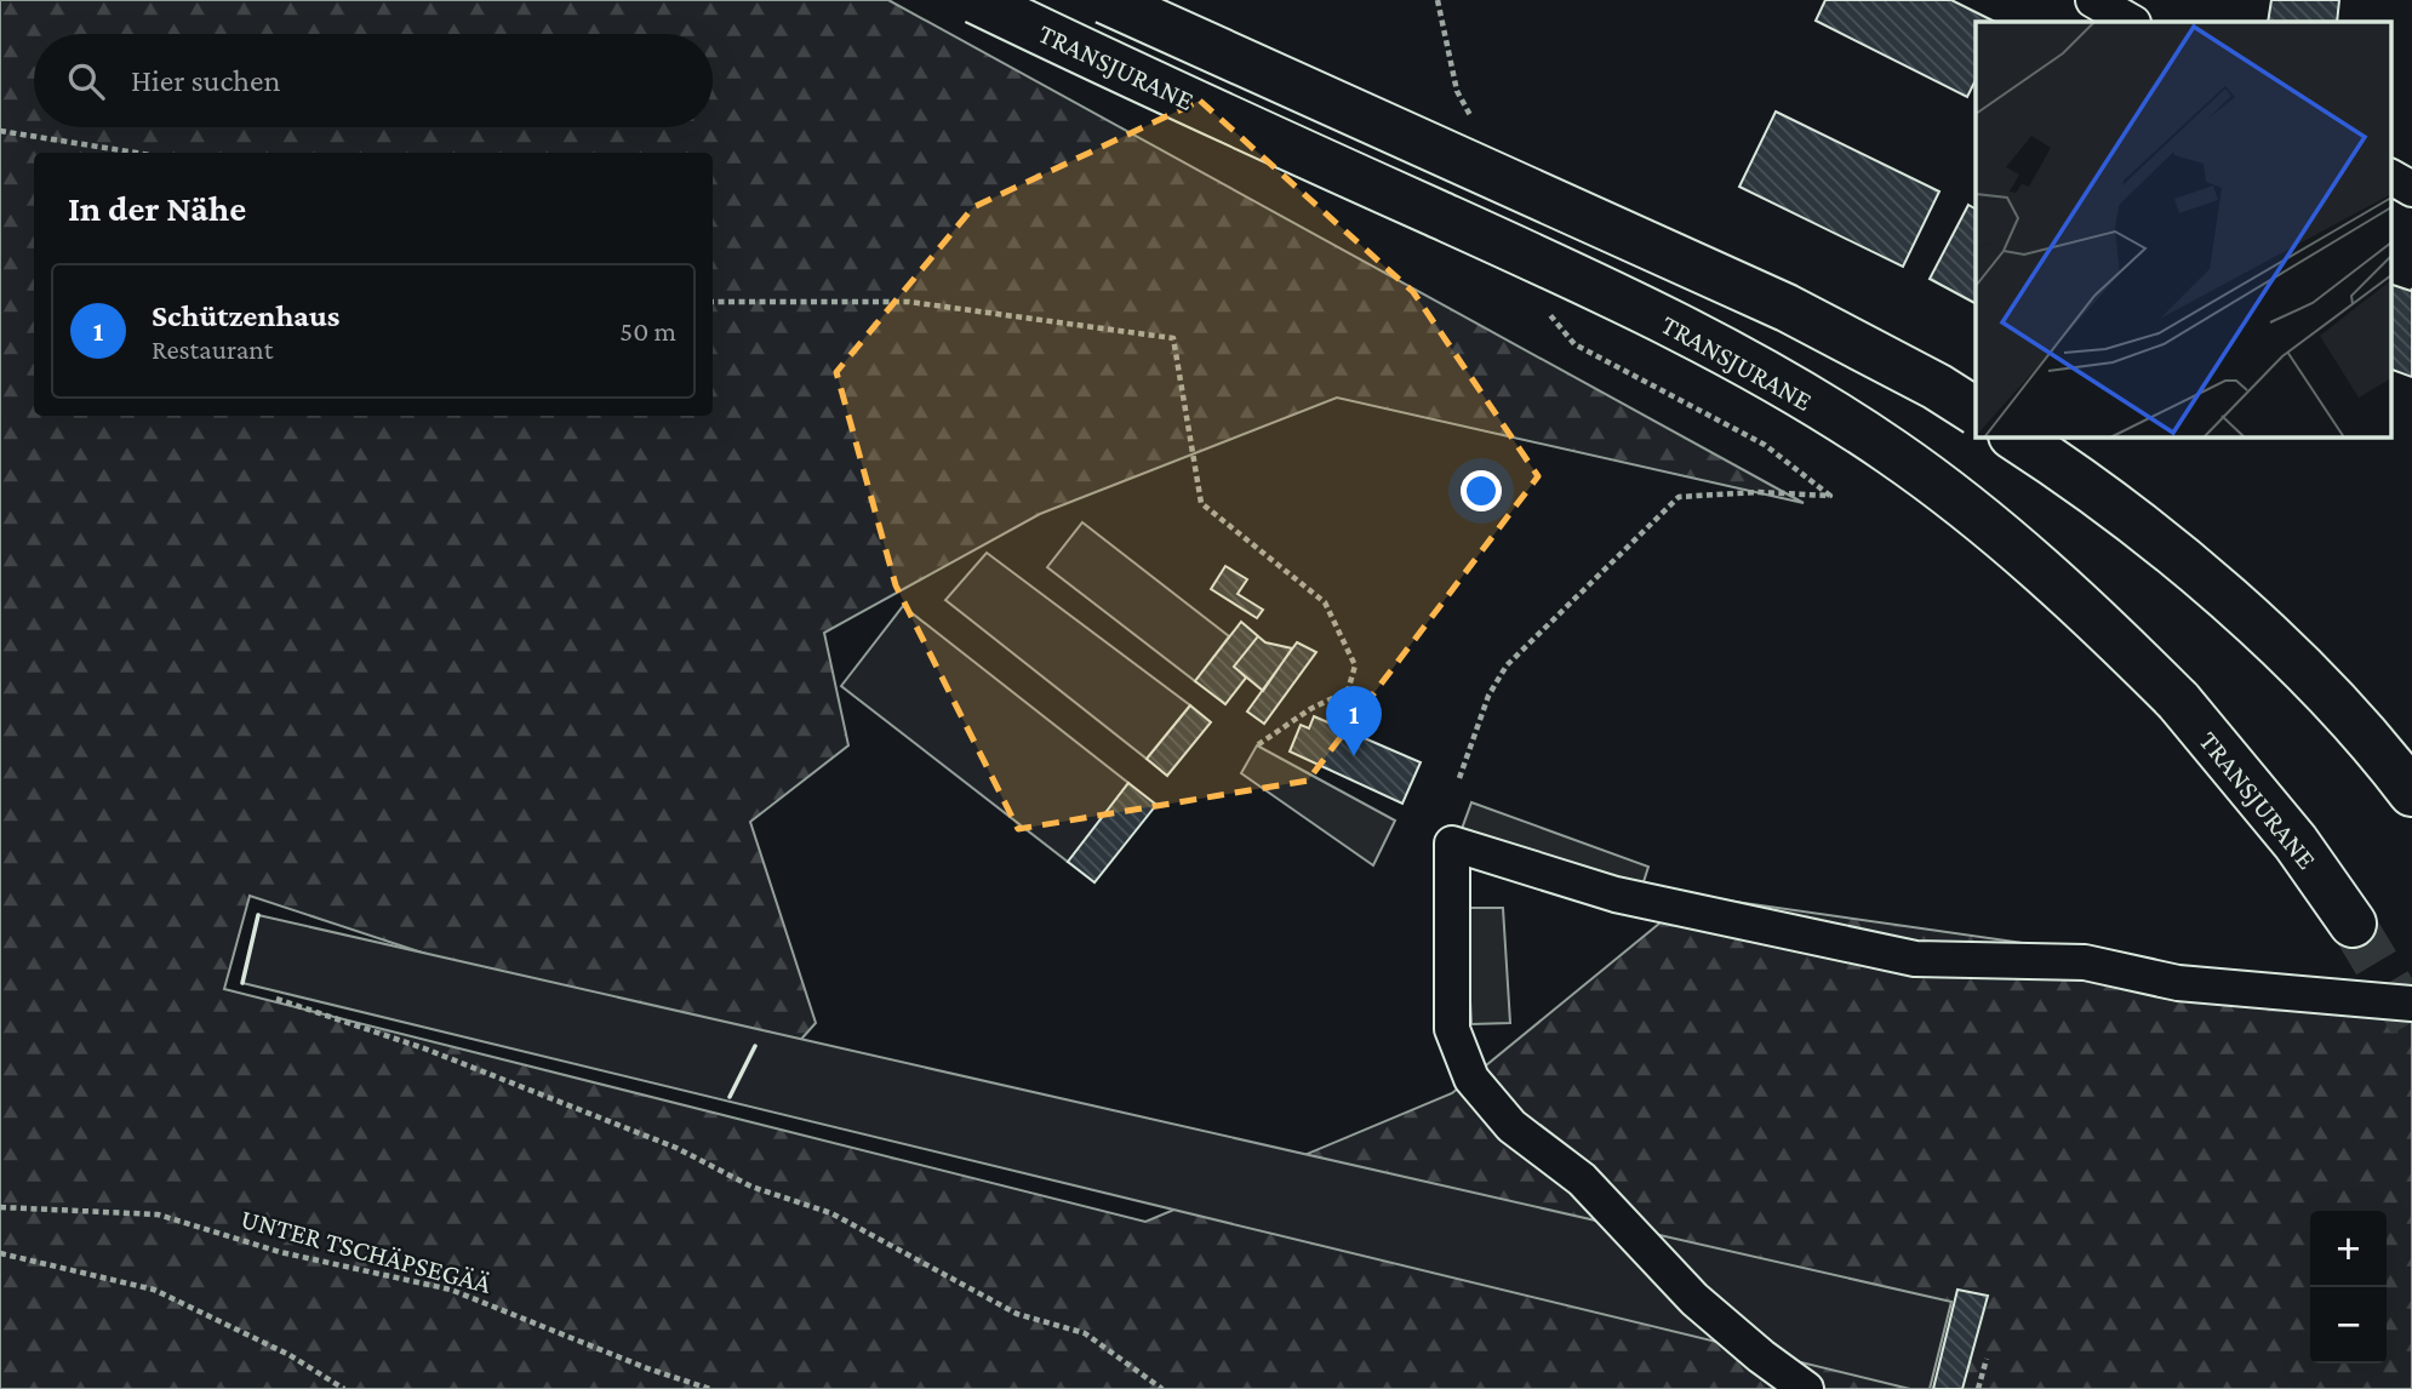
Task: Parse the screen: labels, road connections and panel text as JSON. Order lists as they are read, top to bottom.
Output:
{
  "streets": {
    "highway": ["TRANSJURANE"],
    "path": ["UNTER TSCHÄPSEGÄÄ"]
  },
  "page": {
    "search": "Hier suchen",
    "heading": "In der Nähe",
    "list": [
      {
        "mark": "1",
        "name": "Schützenhaus",
        "note": "Restaurant",
        "value": "50 m"
      }
    ],
    "pins": "1",
    "map_buttons": ["+", "−"]
  }
}
